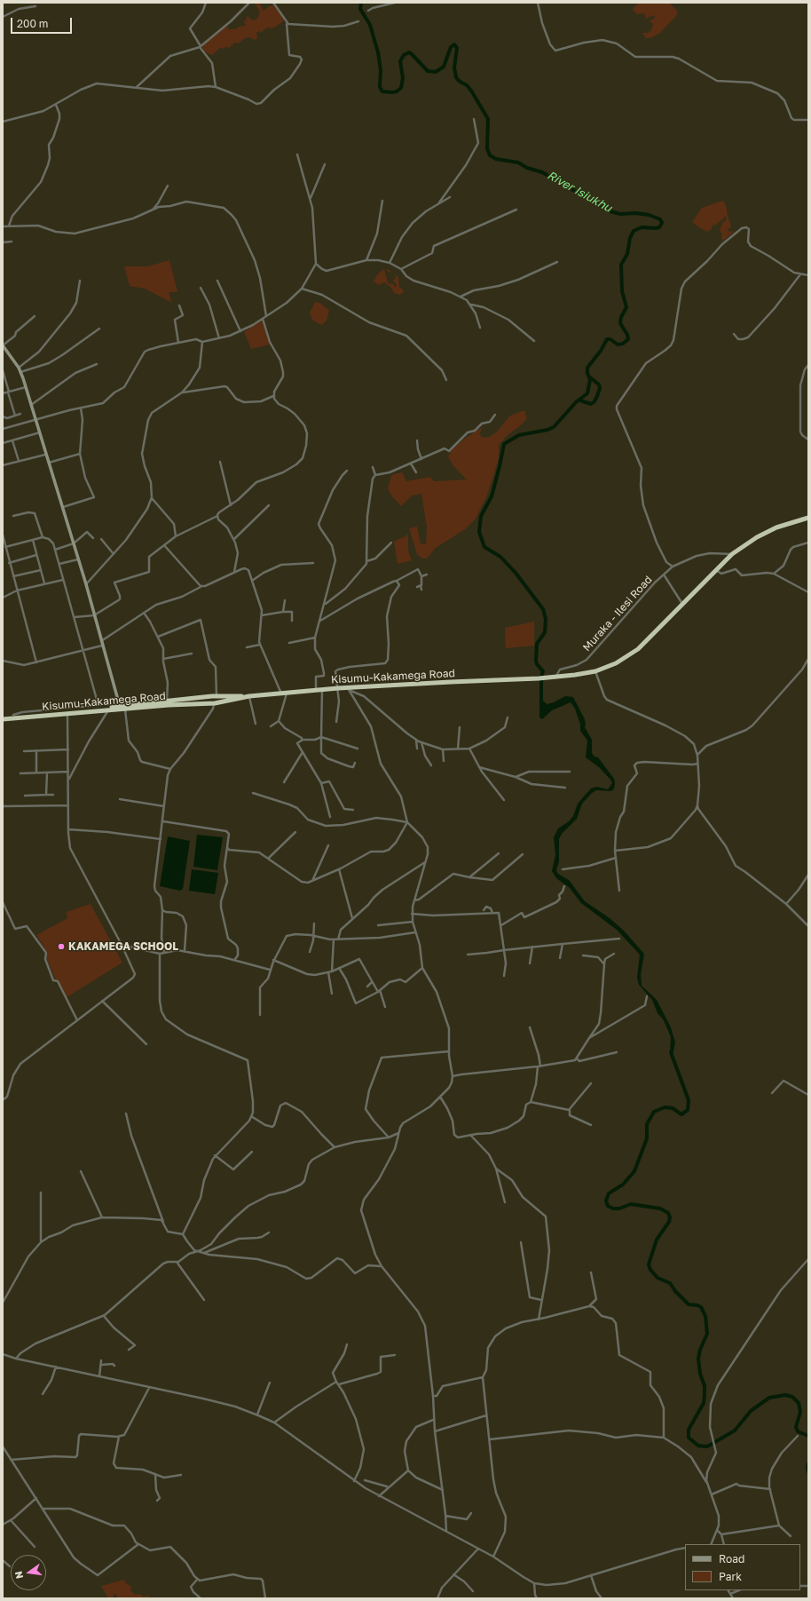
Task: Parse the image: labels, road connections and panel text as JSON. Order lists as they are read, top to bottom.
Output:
{
  "streets": {
    "highway": ["Kisumu-Kakamega Road"],
    "street": ["Muraka - Ilesi Road"]
  },
  "crossings": [
    ["Muraka - Ilesi Road", "Kisumu-Kakamega Road"]
  ],
  "water": ["River Isiukhu"],
  "places": ["KAKAMEGA SCHOOL"],
  "legend": ["Road", "Park"],
  "scale_bar": "200 m",
  "north": "left"
}
